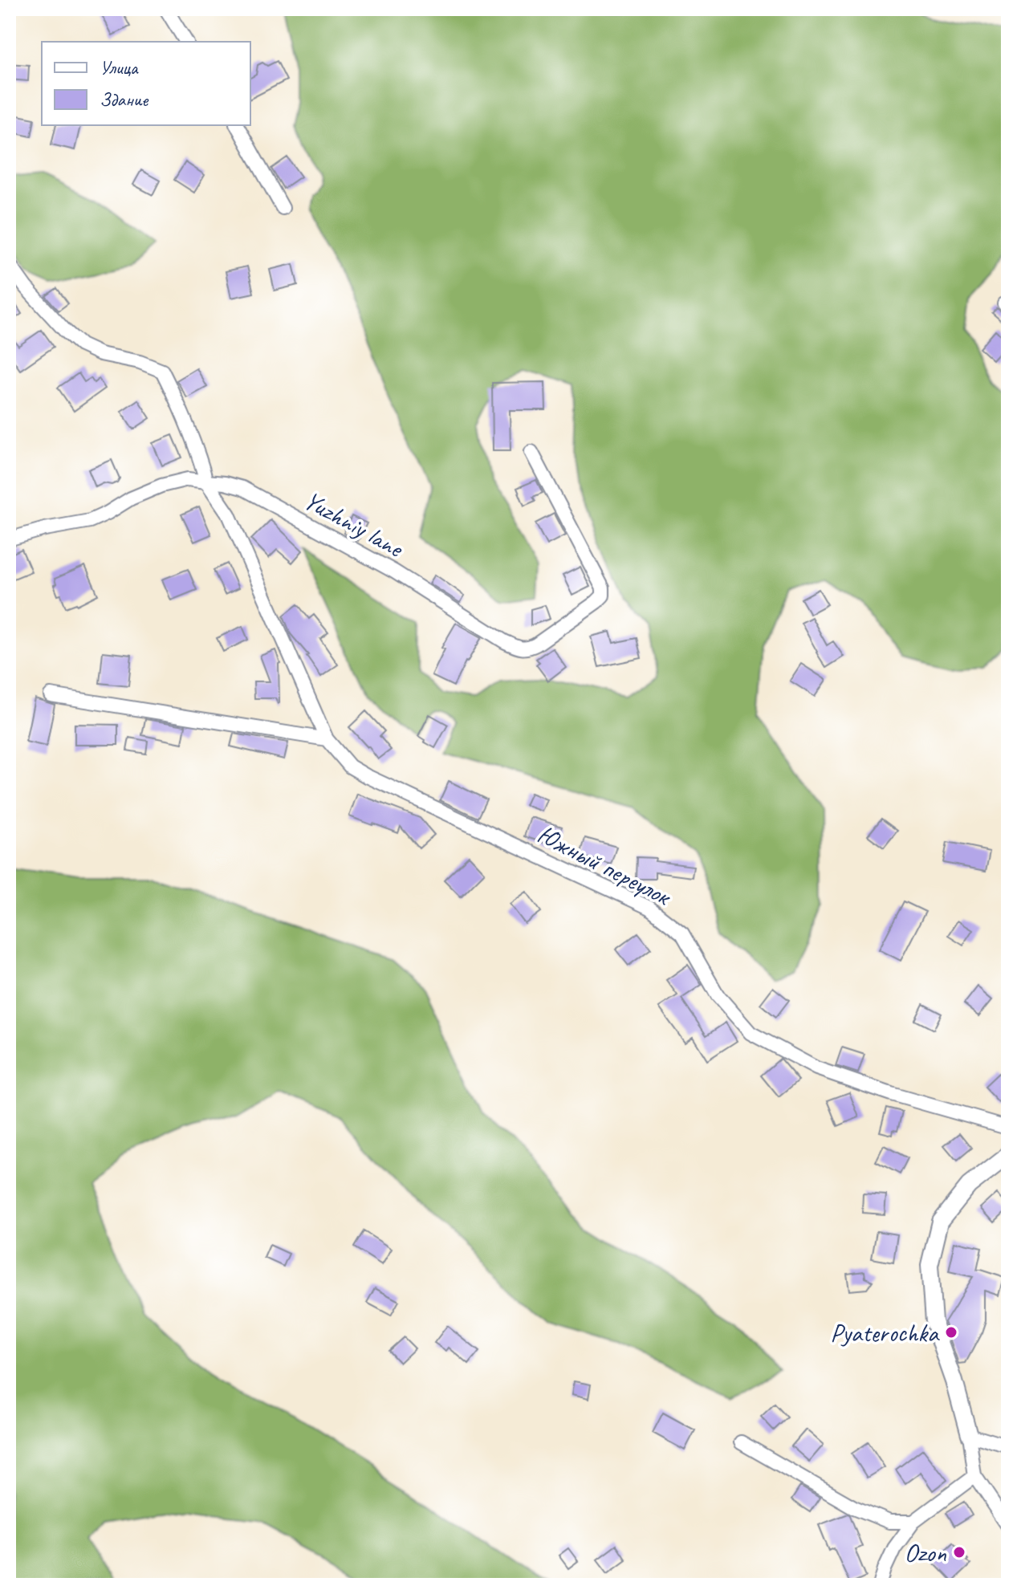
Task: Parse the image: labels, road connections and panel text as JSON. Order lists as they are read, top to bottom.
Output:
{
  "streets": {
    "street": ["Yuzhniy lane", "Южный переулок"]
  },
  "crossings": [
    ["Yuzhniy lane", "Южный переулок"]
  ],
  "places": ["Pyaterochka", "Ozon"],
  "legend": ["Улица", "Здание"]
}
